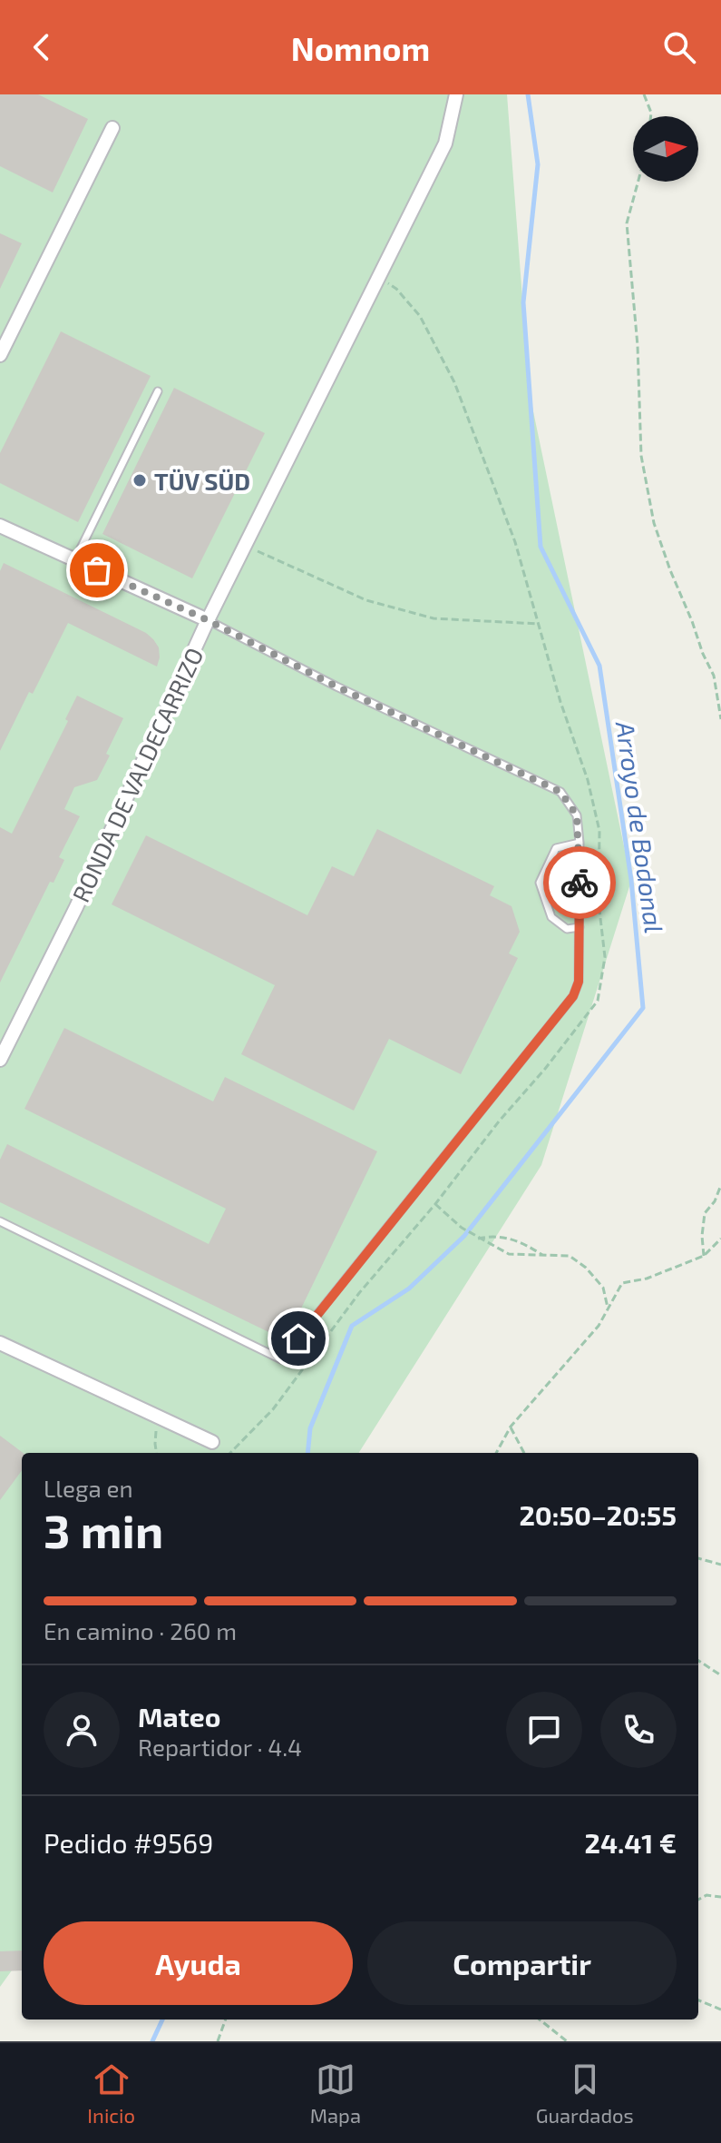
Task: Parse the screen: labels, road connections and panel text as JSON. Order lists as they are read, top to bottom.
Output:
{
  "streets": {
    "street": ["RONDA DE VALDECARRIZO"]
  },
  "water": ["Arroyo de Bodonal"],
  "places": ["TÜV SÜD"],
  "north": "right",
  "page": {
    "header": "Nomnom",
    "heading": ["3 min", "Llega en", "20:50–20:55"],
    "panel": [
      "Mateo",
      "Repartidor · 4.4",
      "Pedido #9569",
      "24.41 €"
    ],
    "bar": "En camino · 260 m",
    "buttons": ["Ayuda", "Compartir"],
    "tabs": ["Inicio", "Mapa", "Guardados"]
  }
}
